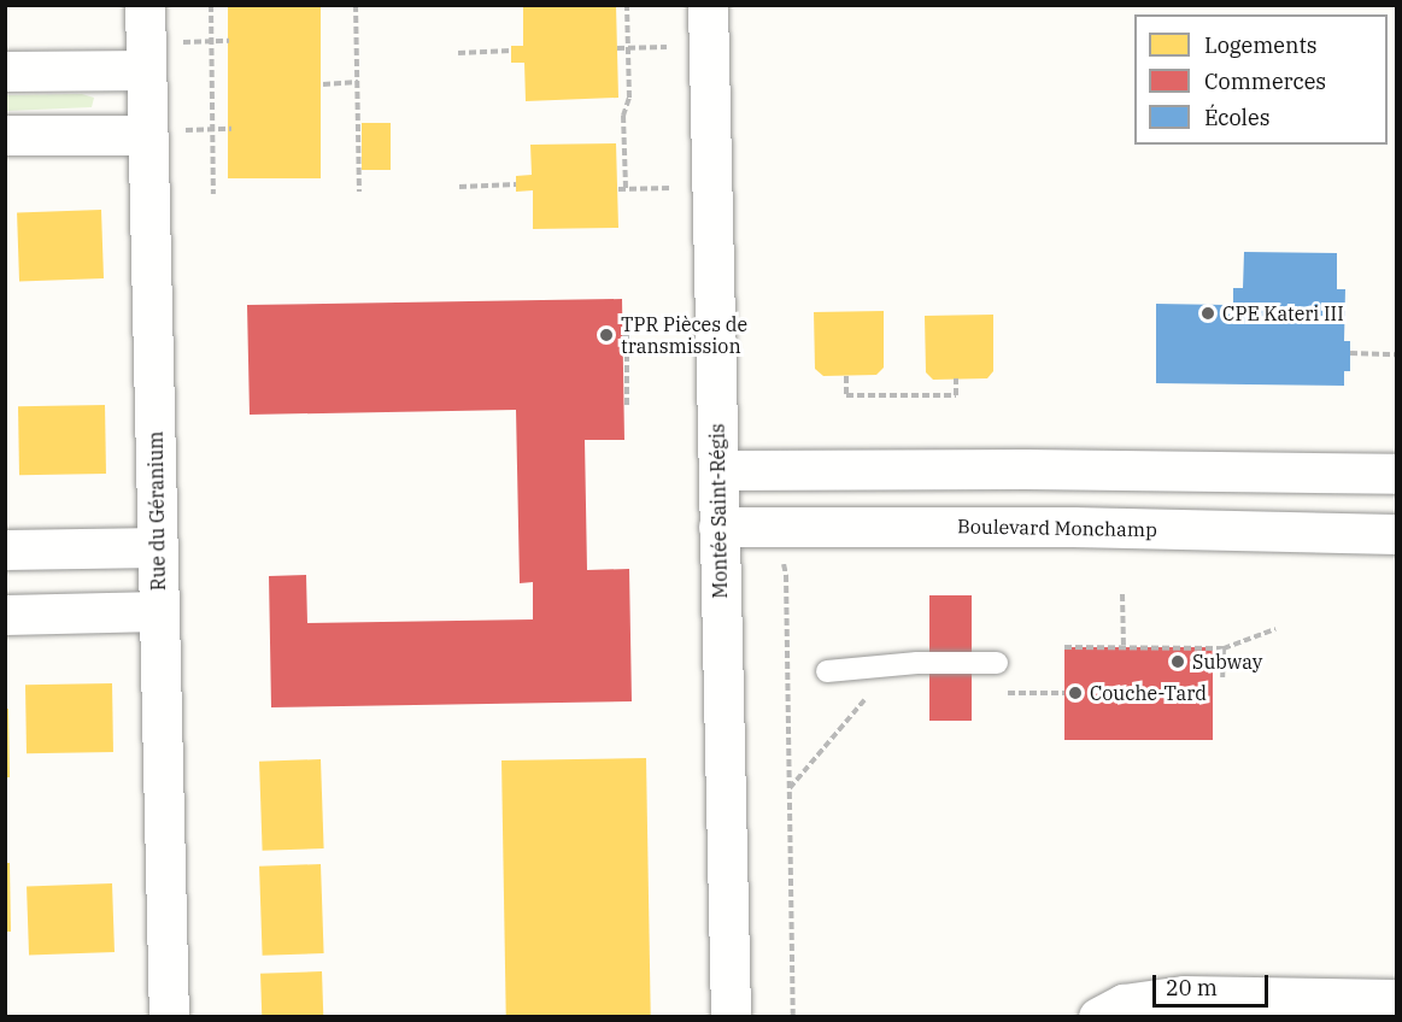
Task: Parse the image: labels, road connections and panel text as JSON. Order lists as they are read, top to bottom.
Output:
{
  "streets": {
    "street": ["Rue du Géranium", "Montée Saint-Régis", "Boulevard Monchamp"]
  },
  "crossings": [
    ["Montée Saint-Régis", "Boulevard Monchamp"]
  ],
  "places": [
    "CPE Kateri III",
    "TPR Pièces de transmission",
    "Subway",
    "Couche-Tard"
  ],
  "legend": ["Logements", "Commerces", "Écoles"],
  "scale_bar": "20 m"
}
